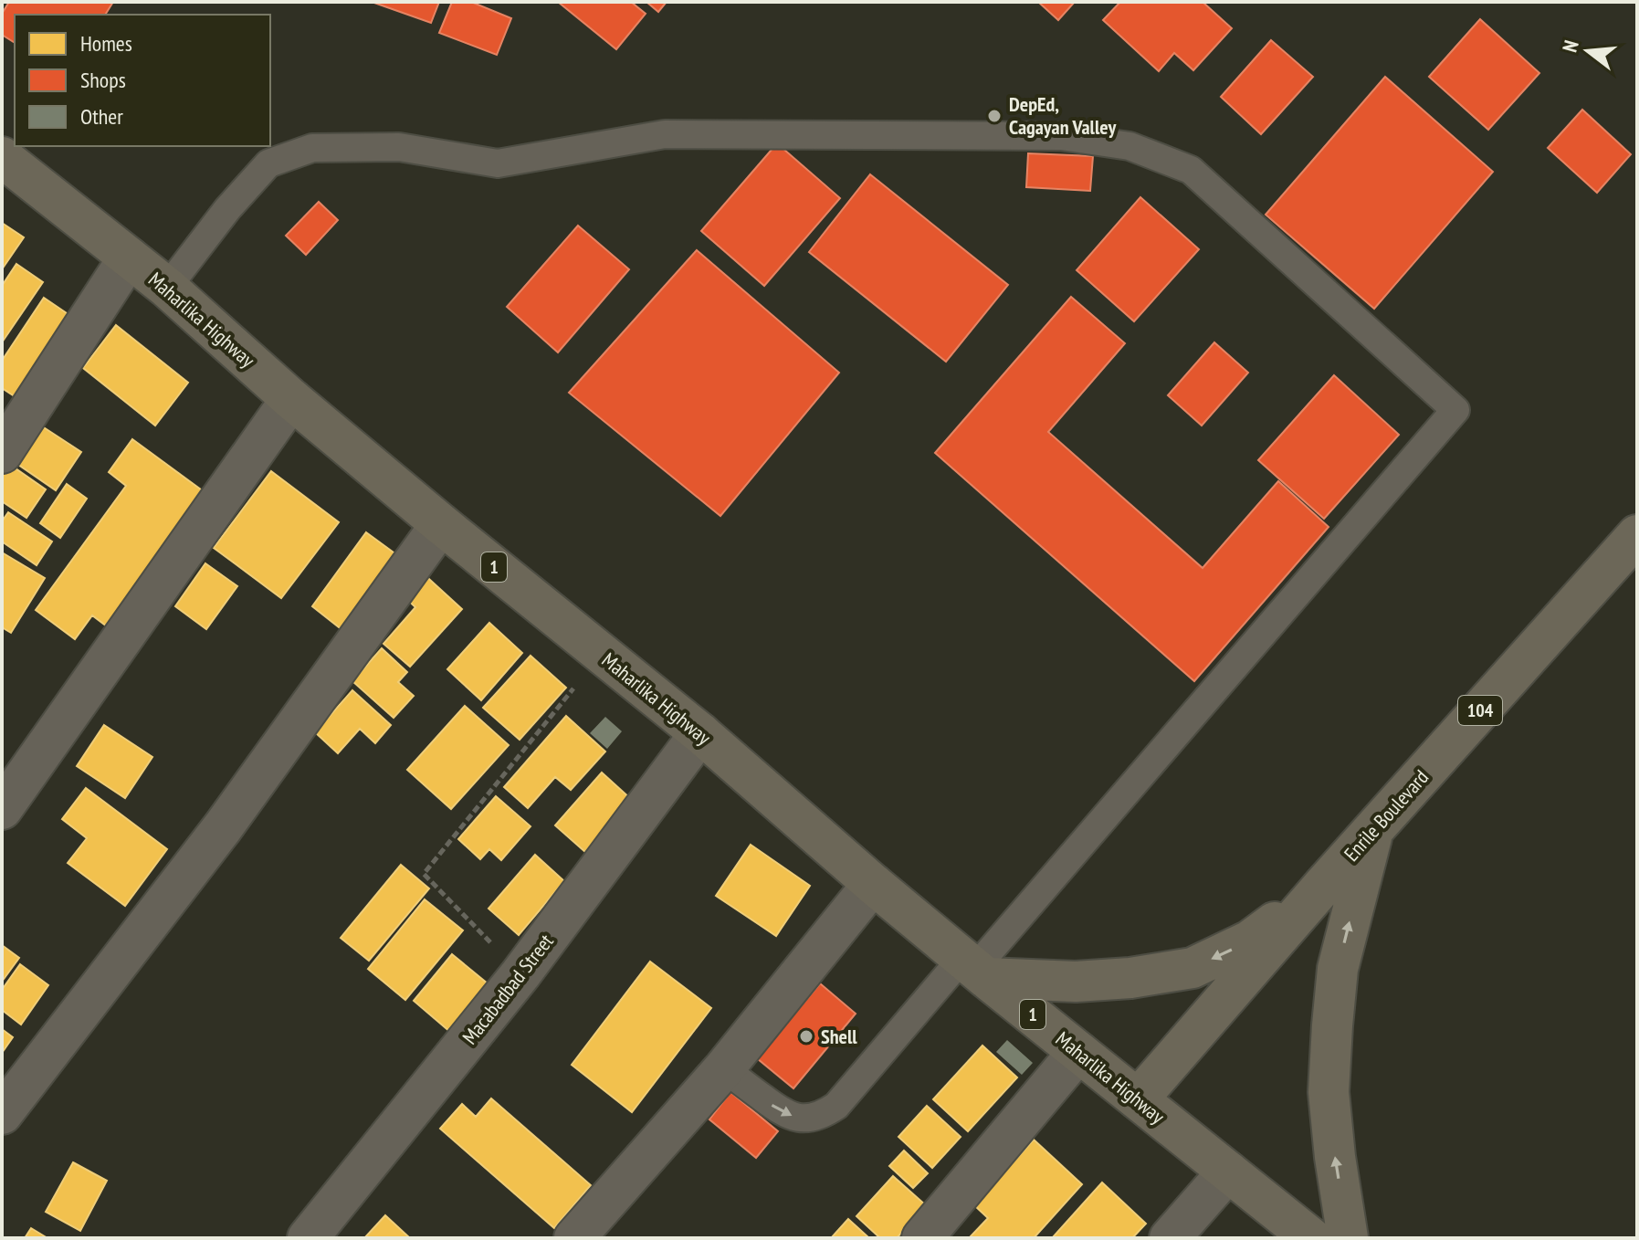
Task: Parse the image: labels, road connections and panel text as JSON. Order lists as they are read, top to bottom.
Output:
{
  "streets": {
    "highway": [
      "Maharlika Highway",
      "1",
      "104",
      "Enrile Boulevard"
    ],
    "street": ["Macabadbad Street"]
  },
  "crossings": [
    ["Maharlika Highway", "Enrile Boulevard"],
    ["Maharlika Highway", "Macabadbad Street"]
  ],
  "places": ["DepEd, Cagayan Valley", "Shell"],
  "legend": ["Homes", "Shops", "Other"],
  "north": "left"
}
